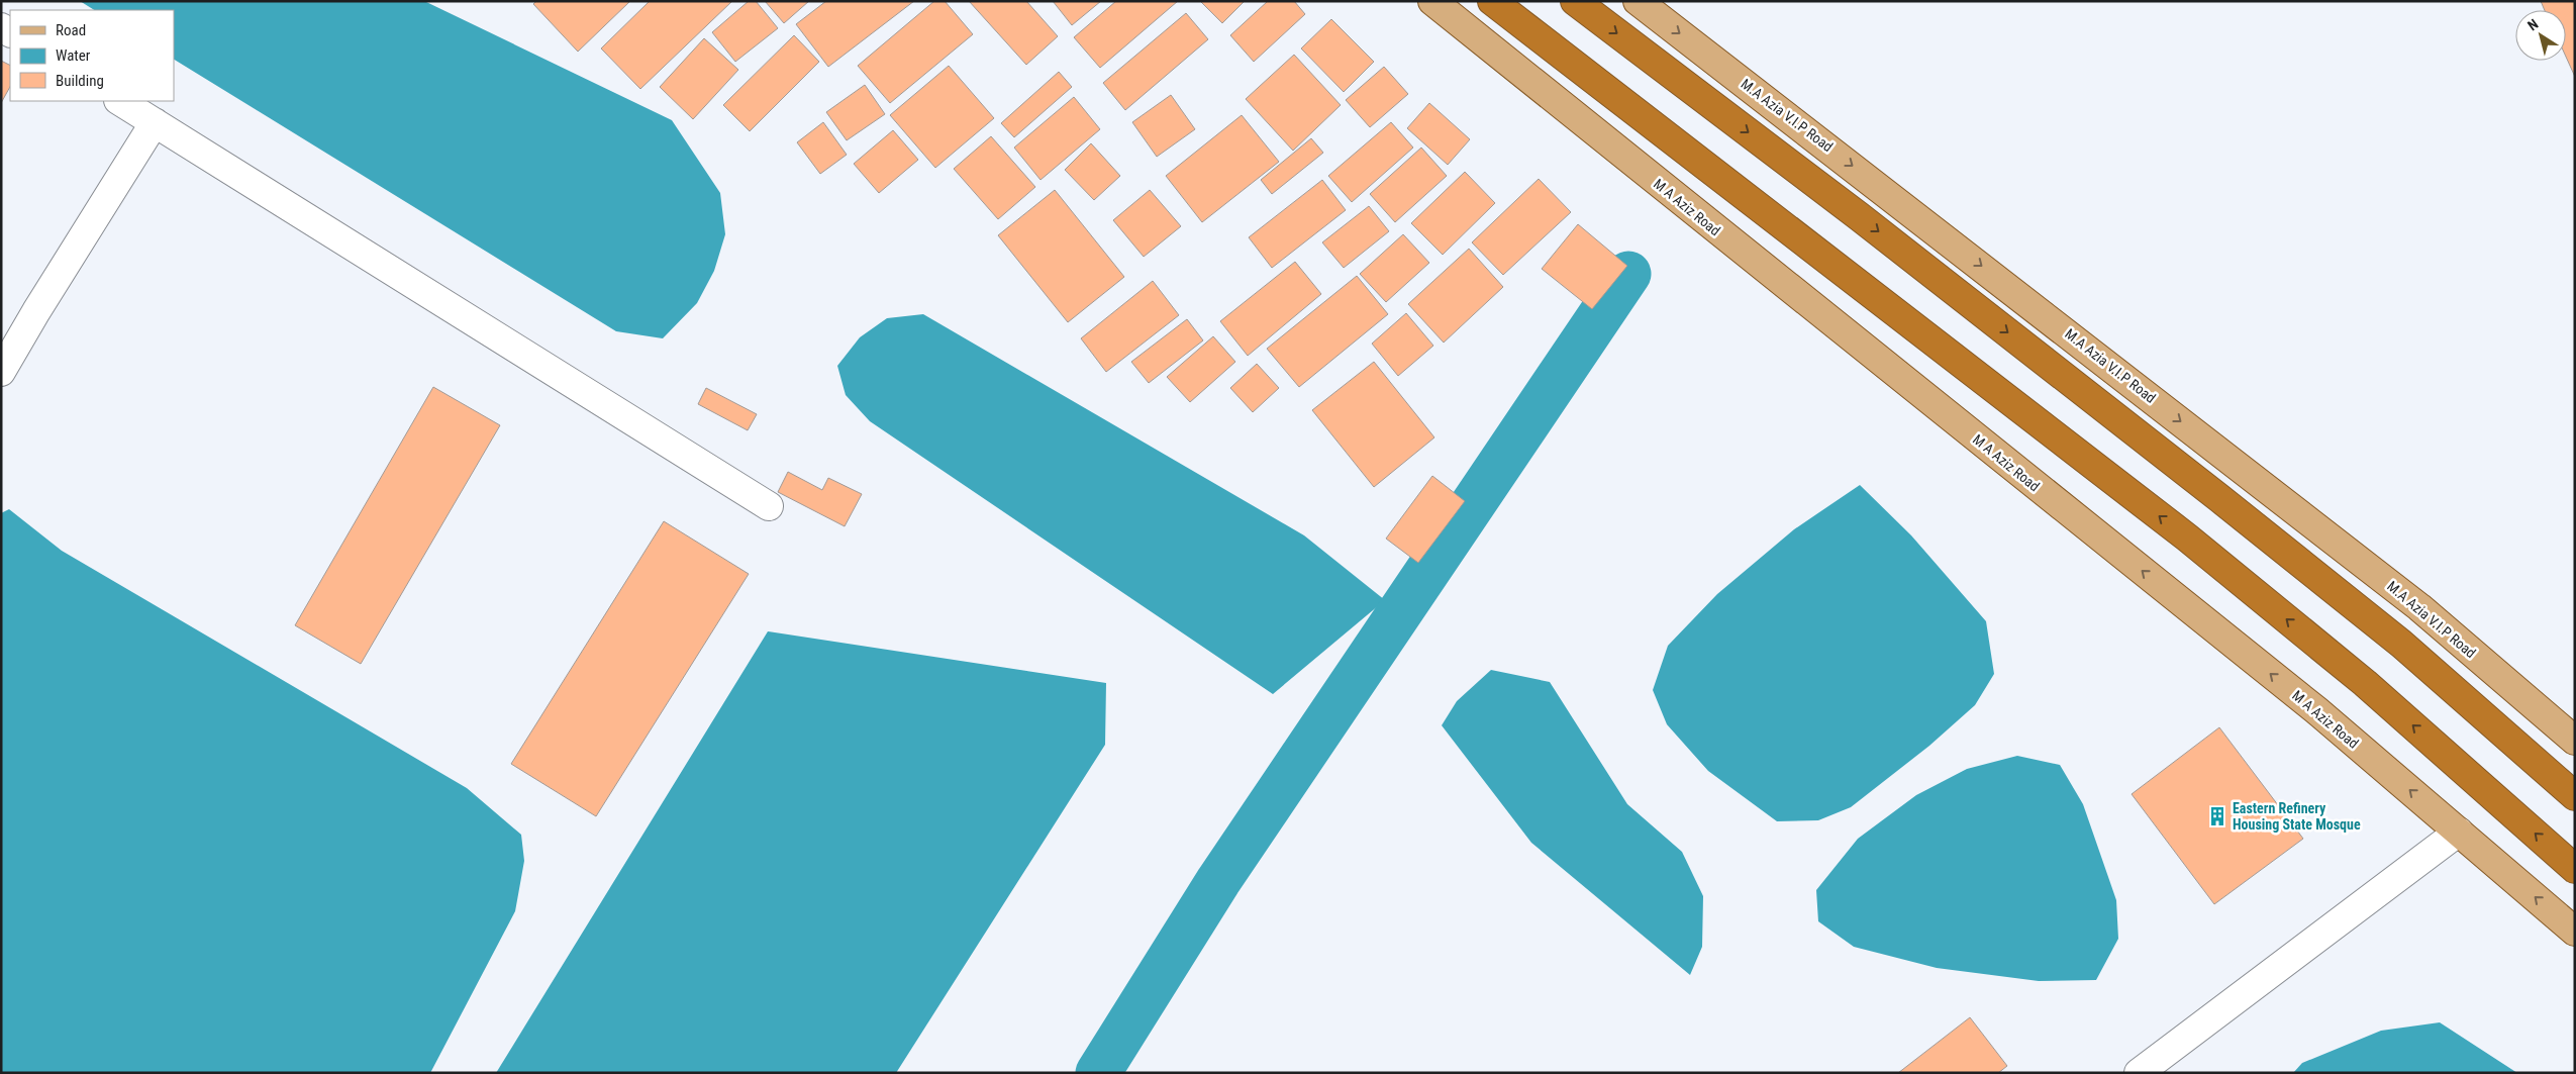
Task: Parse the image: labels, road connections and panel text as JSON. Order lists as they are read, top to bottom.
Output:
{
  "streets": {
    "main road": ["M.A Azia V.I.P Road", "M A Aziz Road"]
  },
  "one_way": ["M.A Azia V.I.P Road", "M A Aziz Road"],
  "places": {
    "building": ["Eastern Refinery Housing State Mosque"]
  },
  "legend": ["Road", "Water", "Building"],
  "north": "top left"
}
